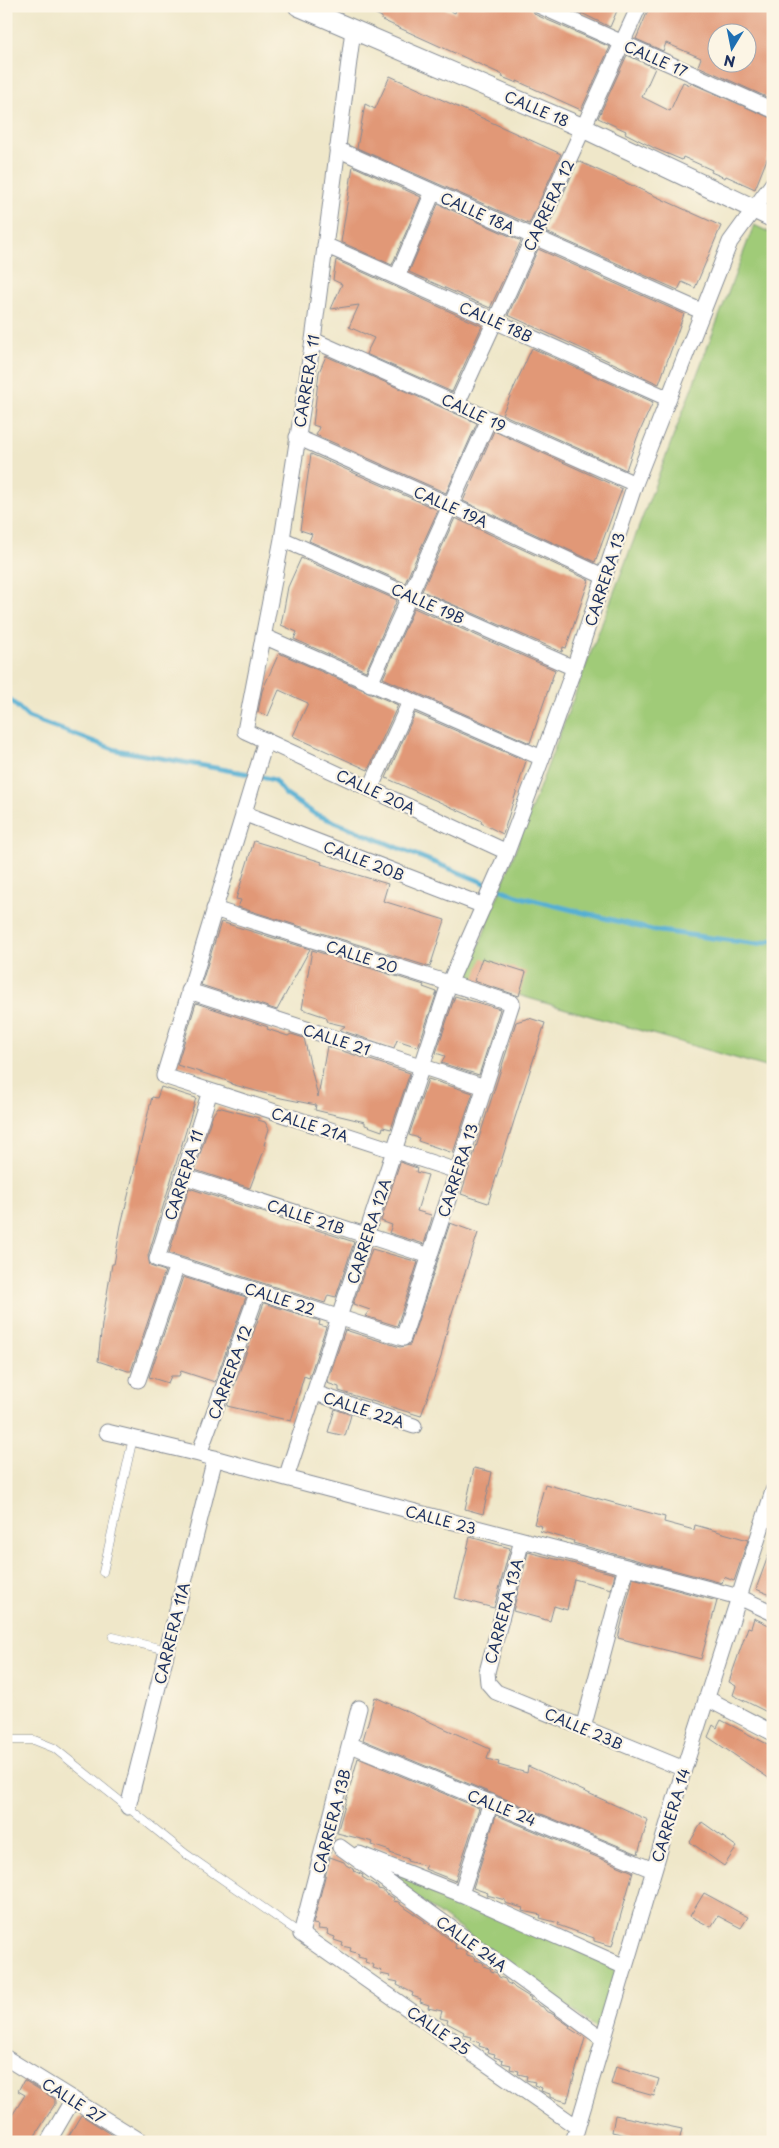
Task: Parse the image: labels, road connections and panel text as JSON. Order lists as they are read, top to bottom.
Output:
{
  "streets": {
    "street": [
      "CALLE 17",
      "CALLE 18",
      "CARRERA 12",
      "CALLE 18A",
      "CALLE 18B",
      "CARRERA 11",
      "CALLE 19",
      "CALLE 19A",
      "CARRERA 13",
      "CALLE 19B",
      "CALLE 20A",
      "CALLE 20B",
      "CALLE 20",
      "CALLE 21",
      "CALLE 21A",
      "CALLE 21B",
      "CARRERA 12A",
      "CALLE 22",
      "CALLE 22A",
      "CALLE 23",
      "CARRERA 13A",
      "CARRERA 11A",
      "CALLE 23B",
      "CALLE 24",
      "CARRERA 14",
      "CARRERA 13B",
      "CALLE 24A",
      "CALLE 25",
      "CALLE 27"
    ]
  },
  "crossings": [
    ["CALLE 17", "CARRERA 12"],
    ["CALLE 18", "CARRERA 12"],
    ["CALLE 18", "CARRERA 11"],
    ["CALLE 18", "CARRERA 13"],
    ["CARRERA 12", "CALLE 18A"],
    ["CARRERA 12", "CALLE 18B"],
    ["CARRERA 12", "CALLE 19"],
    ["CARRERA 12", "CALLE 22"],
    ["CARRERA 12", "CALLE 23"],
    ["CALLE 18A", "CARRERA 11"],
    ["CALLE 18A", "CARRERA 13"],
    ["CALLE 18B", "CARRERA 11"],
    ["CALLE 18B", "CARRERA 13"],
    ["CARRERA 11", "CALLE 19"],
    ["CARRERA 11", "CALLE 19A"],
    ["CARRERA 11", "CALLE 19B"],
    ["CARRERA 11", "CALLE 20A"],
    ["CARRERA 11", "CALLE 21A"],
    ["CARRERA 11", "CALLE 21B"],
    ["CARRERA 11", "CALLE 22"],
    ["CALLE 19", "CARRERA 13"],
    ["CALLE 19A", "CARRERA 13"],
    ["CARRERA 13", "CALLE 19B"],
    ["CARRERA 13", "CALLE 20A"],
    ["CARRERA 13", "CALLE 20B"],
    ["CARRERA 13", "CALLE 20"],
    ["CARRERA 13", "CALLE 21"],
    ["CARRERA 13", "CALLE 21A"],
    ["CARRERA 13", "CALLE 21B"],
    ["CARRERA 13", "CARRERA 12A"],
    ["CARRERA 13", "CALLE 22"],
    ["CALLE 20", "CARRERA 12A"],
    ["CALLE 21", "CALLE 21A"],
    ["CALLE 21", "CARRERA 12A"],
    ["CALLE 21A", "CARRERA 12A"],
    ["CALLE 21B", "CARRERA 12A"],
    ["CARRERA 12A", "CALLE 22"],
    ["CARRERA 12A", "CALLE 22A"],
    ["CARRERA 12A", "CALLE 23"],
    ["CALLE 23", "CARRERA 13A"],
    ["CALLE 23", "CARRERA 11A"],
    ["CALLE 23", "CARRERA 14"],
    ["CARRERA 13A", "CALLE 23B"],
    ["CALLE 23B", "CARRERA 14"],
    ["CALLE 24", "CARRERA 14"],
    ["CALLE 24", "CARRERA 13B"],
    ["CARRERA 14", "CALLE 24A"],
    ["CARRERA 14", "CALLE 25"],
    ["CARRERA 13B", "CALLE 25"]
  ],
  "north": "bottom"
}
